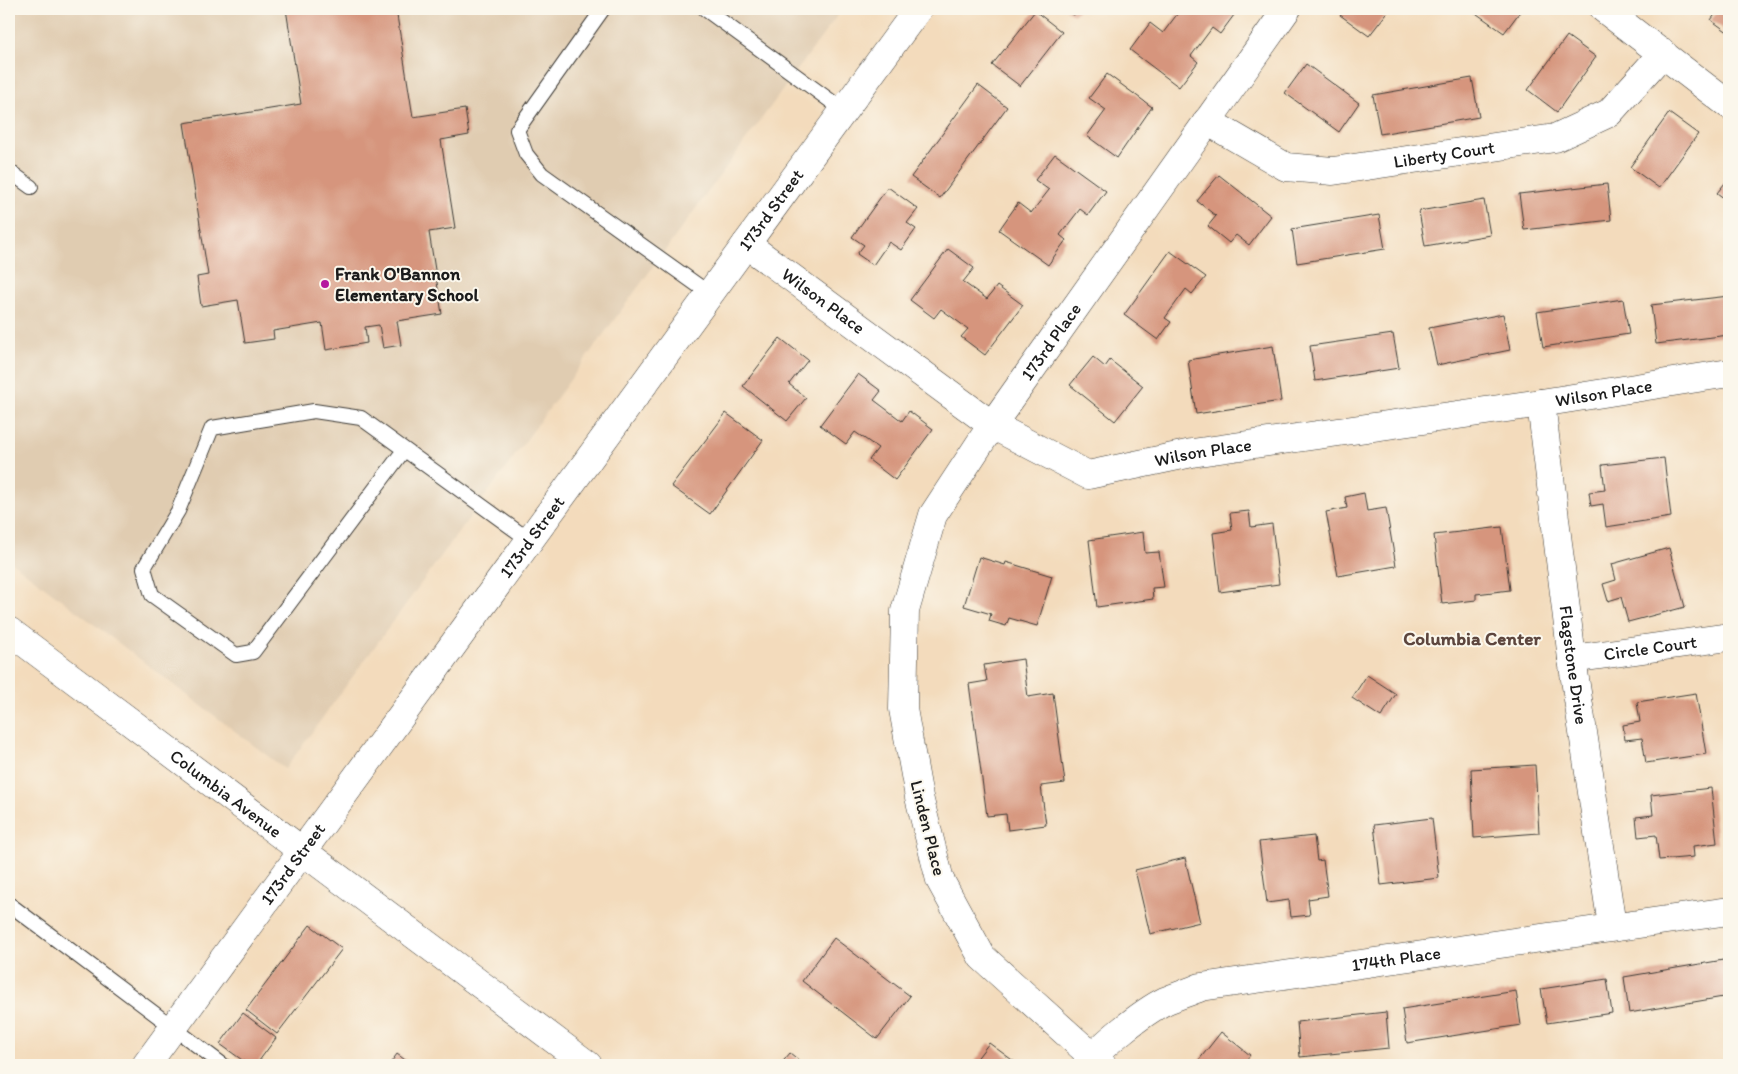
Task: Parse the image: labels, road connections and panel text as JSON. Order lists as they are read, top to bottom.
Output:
{
  "streets": {
    "street": [
      "Liberty Court",
      "173rd Street",
      "Wilson Place",
      "173rd Place",
      "Circle Court",
      "Flagstone Drive",
      "Columbia Avenue",
      "Linden Place",
      "174th Place"
    ]
  },
  "crossings": [
    ["Liberty Court", "173rd Place"],
    ["173rd Street", "Wilson Place"],
    ["173rd Street", "Columbia Avenue"],
    ["Wilson Place", "173rd Place"],
    ["Wilson Place", "Flagstone Drive"],
    ["173rd Place", "Linden Place"],
    ["Circle Court", "Flagstone Drive"],
    ["Flagstone Drive", "174th Place"],
    ["Linden Place", "174th Place"]
  ],
  "districts": ["Columbia Center"],
  "places": ["Frank O'Bannon Elementary School"]
}
